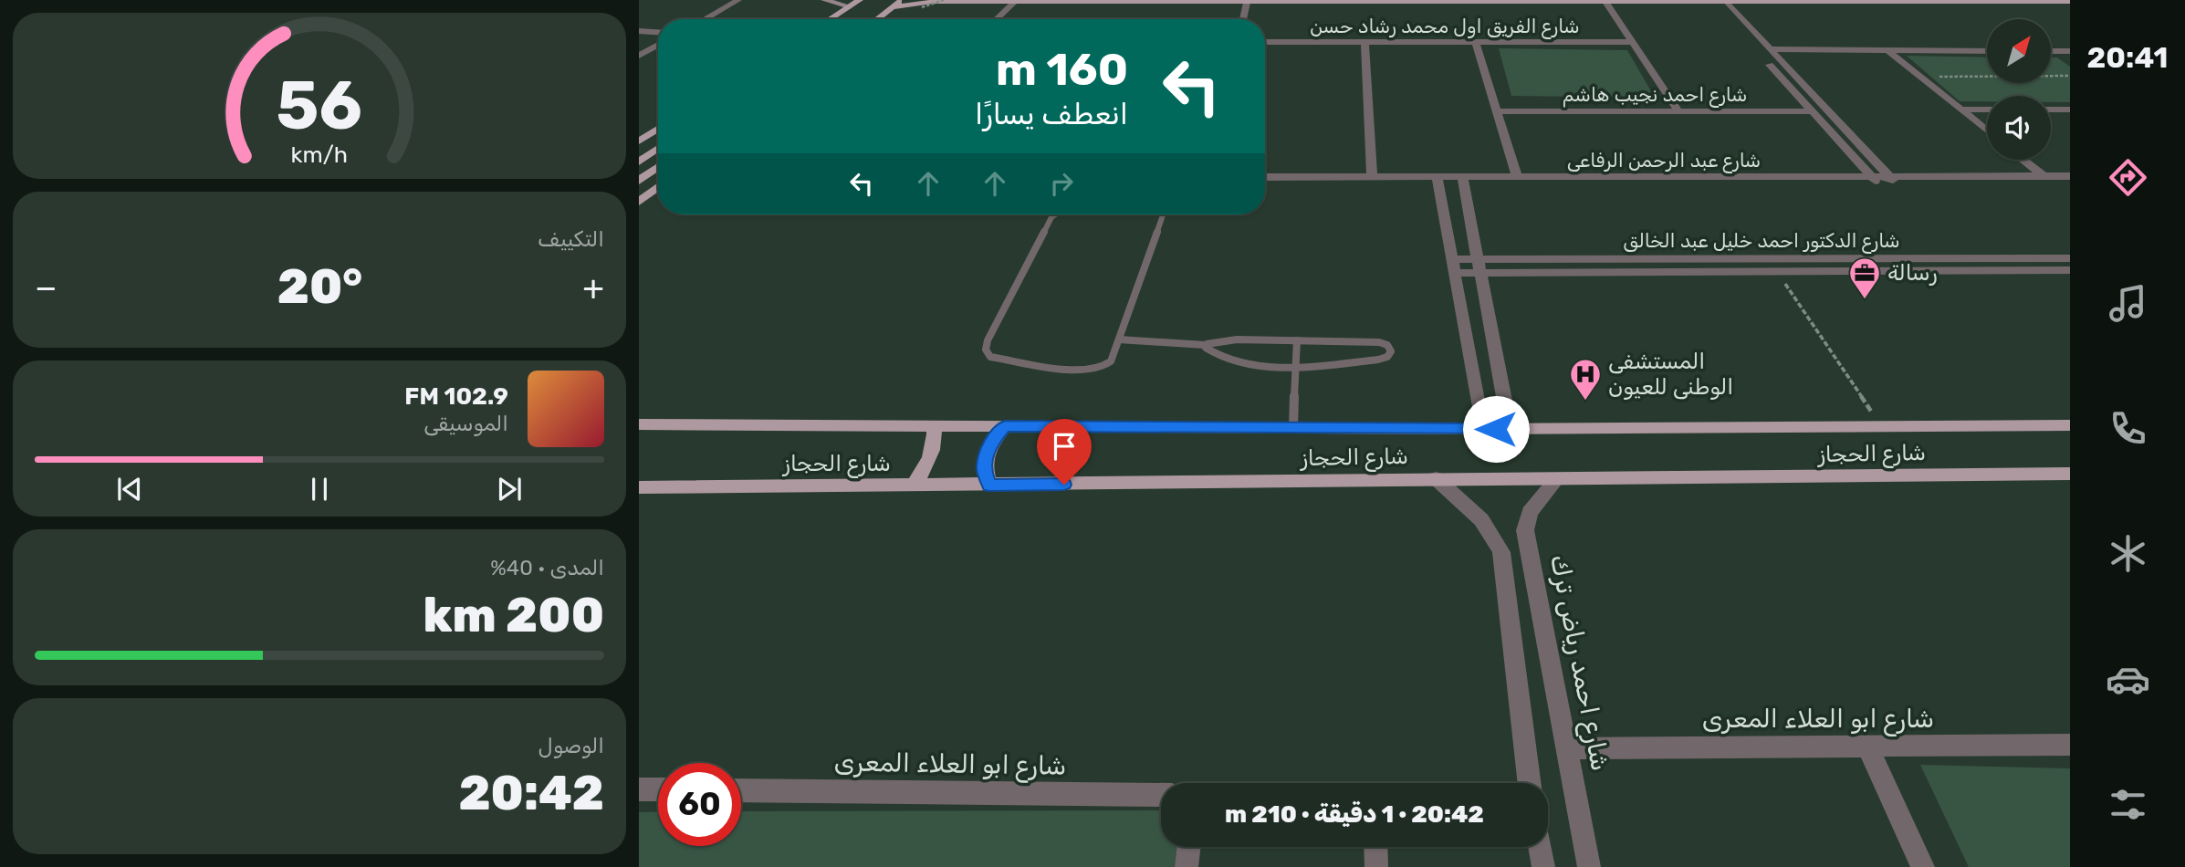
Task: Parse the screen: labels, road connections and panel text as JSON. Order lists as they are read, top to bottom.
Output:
{
  "streets": {
    "main road": ["شارع الحجاز"],
    "street": [
      "شارع الفريق اول محمد رشاد حسن",
      "شارع احمد نجيب هاشم",
      "شارع عبد الرحمن الرفاعى",
      "شارع الدكتور احمد خليل عبد الخالق",
      "شارع احمد رياض ترك",
      "شارع ابو العلاء المعرى"
    ]
  },
  "crossings": [
    ["شارع الحجاز", "شارع احمد رياض ترك"],
    ["شارع احمد رياض ترك", "شارع ابو العلاء المعرى"]
  ],
  "places": {
    "office": ["رسالة"],
    "hospital": ["المستشفى الوطنى للعيون"]
  },
  "north": "top right",
  "page": {
    "tabs": "20:41",
    "turn": ["160 m", "انعطف يسارًا"],
    "tile": [
      "التكييف",
      ["المدى · 40%", "200 km"],
      ["الوصول", "20:42"]
    ],
    "heat": ["−", "20°", "+"],
    "song": ["102.9 FM", "الموسيقى"],
    "limit": "60",
    "trip": "20:42 · 1 دقيقة · 210 m",
    "gauge": ["56", "km/h"]
  }
}
